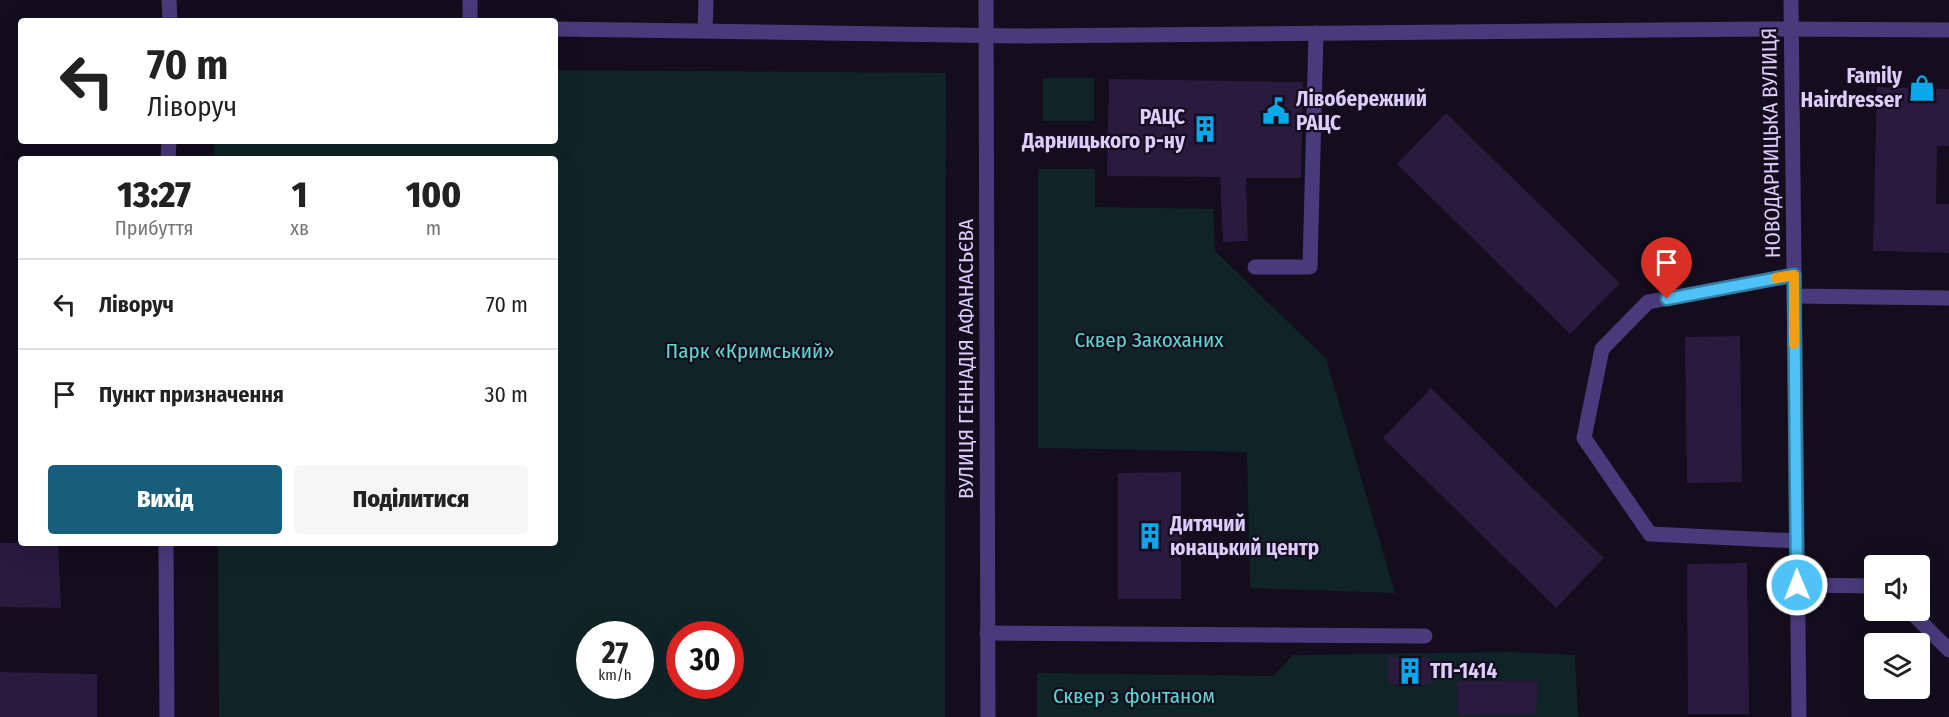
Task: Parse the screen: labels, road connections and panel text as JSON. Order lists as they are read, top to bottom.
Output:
{
  "streets": {
    "street": ["НОВОДАРНИЦЬКА ВУЛИЦЯ", "ВУЛИЦЯ ГЕННАДІЯ АФАНАСЬЄВА"]
  },
  "parks": ["Сквер Закоханих", "Парк «Кримський»", "Сквер з фонтаном"],
  "places": {
    "shop": ["Family Hairdresser"],
    "public building": ["Лівобережний РАЦС"],
    "building": ["РАЦС Дарницького р-ну", "Дитячий юнацький центр", "ТП-1414"]
  },
  "page": {
    "turn": ["70 m", "Ліворуч"],
    "eta": [
      "13:27",
      "Прибуття",
      "1",
      "хв",
      "100",
      "m"
    ],
    "list": [
      {
        "name": "Ліворуч",
        "value": "70 m"
      },
      {
        "name": "Пункт призначення",
        "value": "30 m"
      }
    ],
    "buttons": ["Вихід", "Поділитися"],
    "speed": "27 km/h",
    "limit": "30"
  }
}
